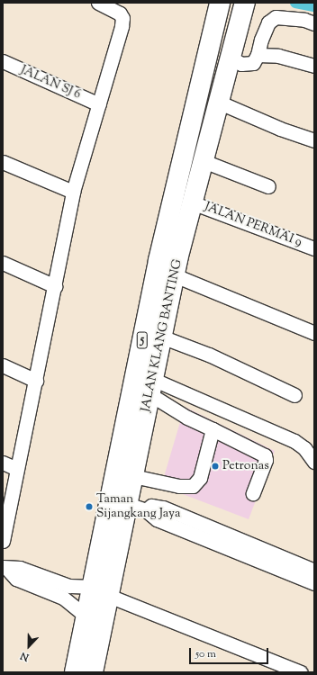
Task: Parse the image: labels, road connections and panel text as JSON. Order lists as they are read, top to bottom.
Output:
{
  "streets": {
    "highway": ["JALAN KLANG BANTING", "5"],
    "street": ["JALAN SJ 6", "JALAN PERMAI 9"]
  },
  "crossings": [
    ["JALAN PERMAI 9", "JALAN KLANG BANTING"]
  ],
  "places": ["Petronas", "Taman Sijangkang Jaya"],
  "scale_bar": "50 m",
  "north": "bottom"
}
